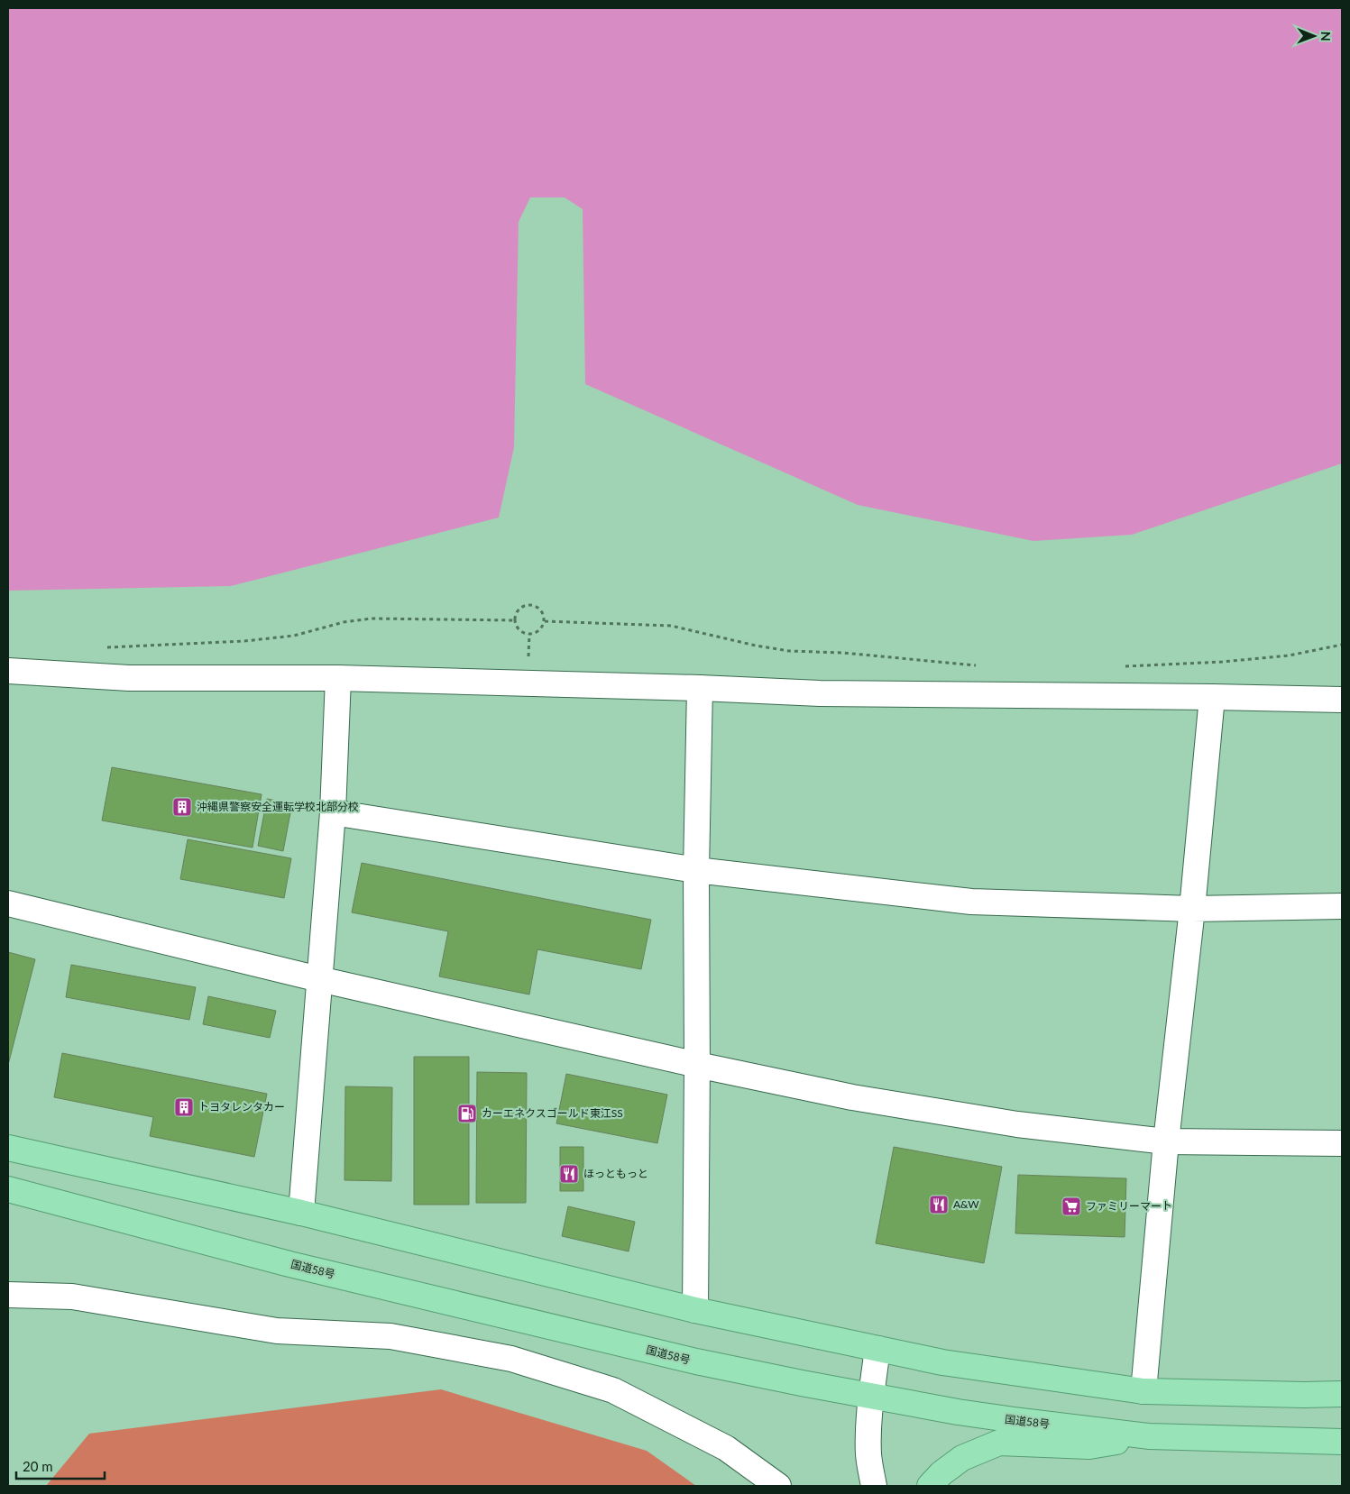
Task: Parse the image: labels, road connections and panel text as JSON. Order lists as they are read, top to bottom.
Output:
{
  "streets": {
    "highway": ["国道58号"]
  },
  "places": {
    "building": ["沖縄県警察安全運転学校北部分校", "トヨタレンタカー"],
    "fuel station": ["カーエネクスゴールド東江SS"],
    "restaurant": ["ほっともっと", "A&W"],
    "supermarket": ["ファミリーマート"]
  },
  "scale_bar": "20 m",
  "north": "right"
}
